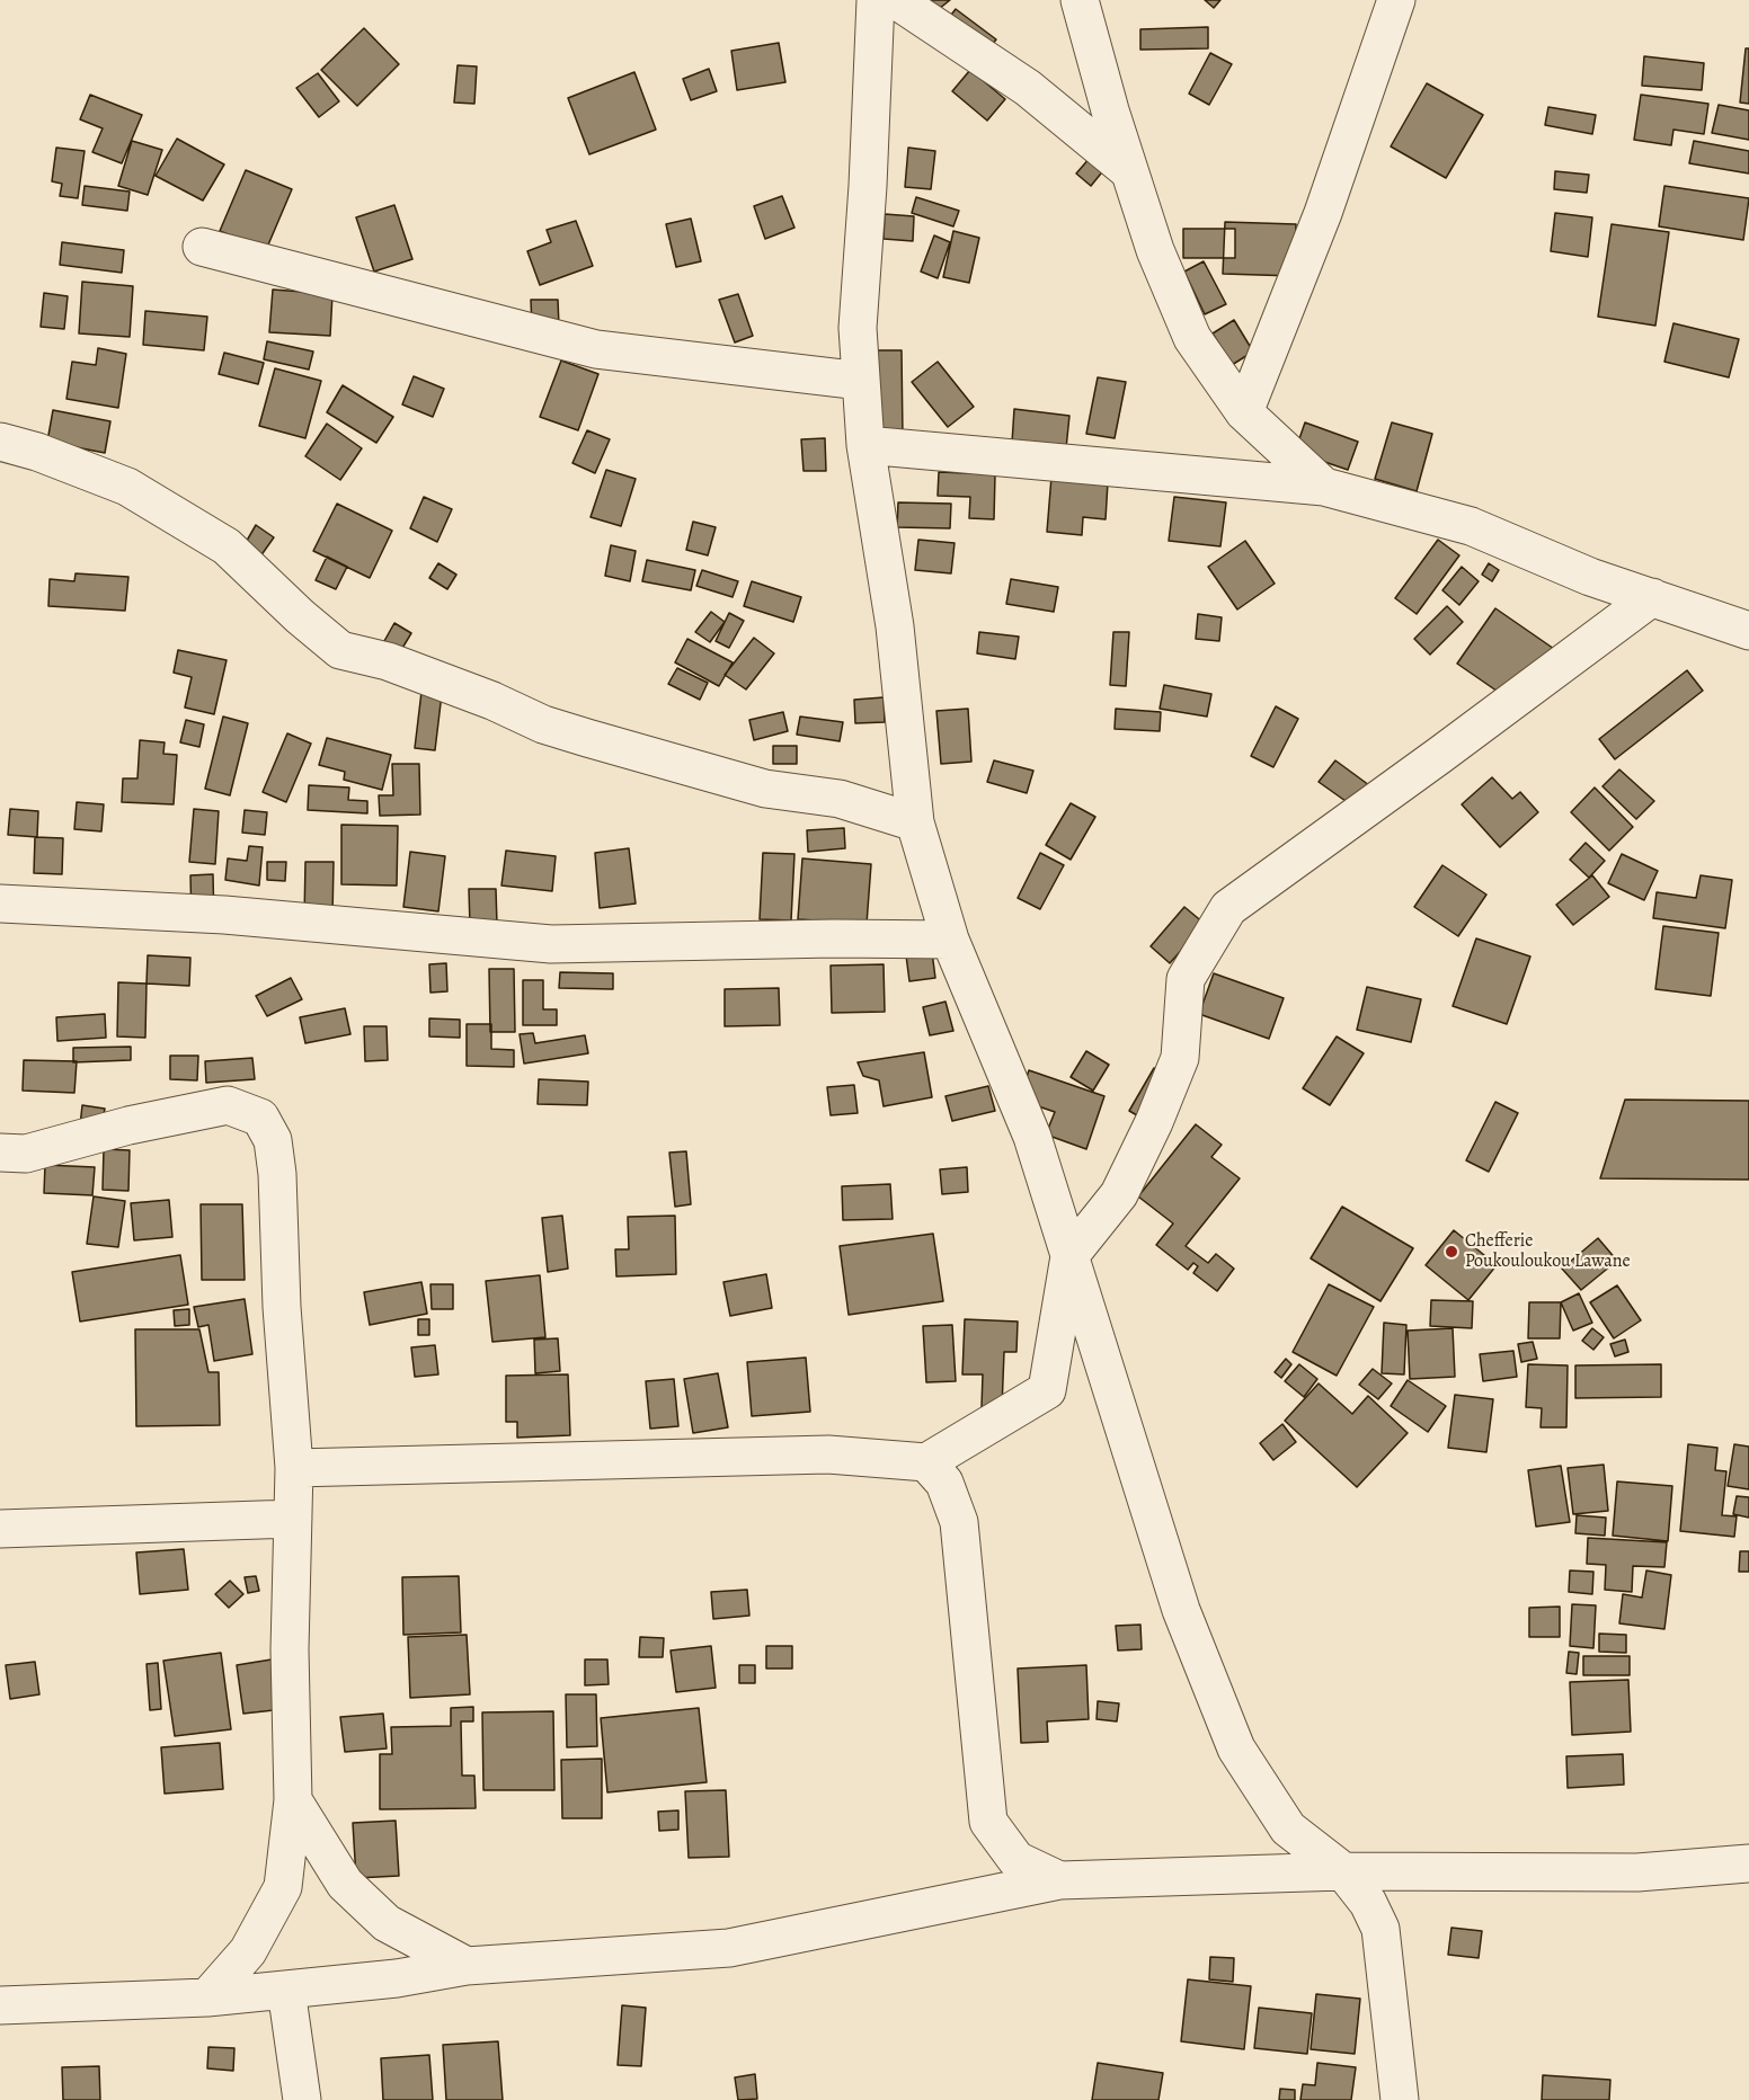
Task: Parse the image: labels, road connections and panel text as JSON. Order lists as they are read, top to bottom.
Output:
{
  "places": ["Chefferie Poukouloukou Lawane"]
}
